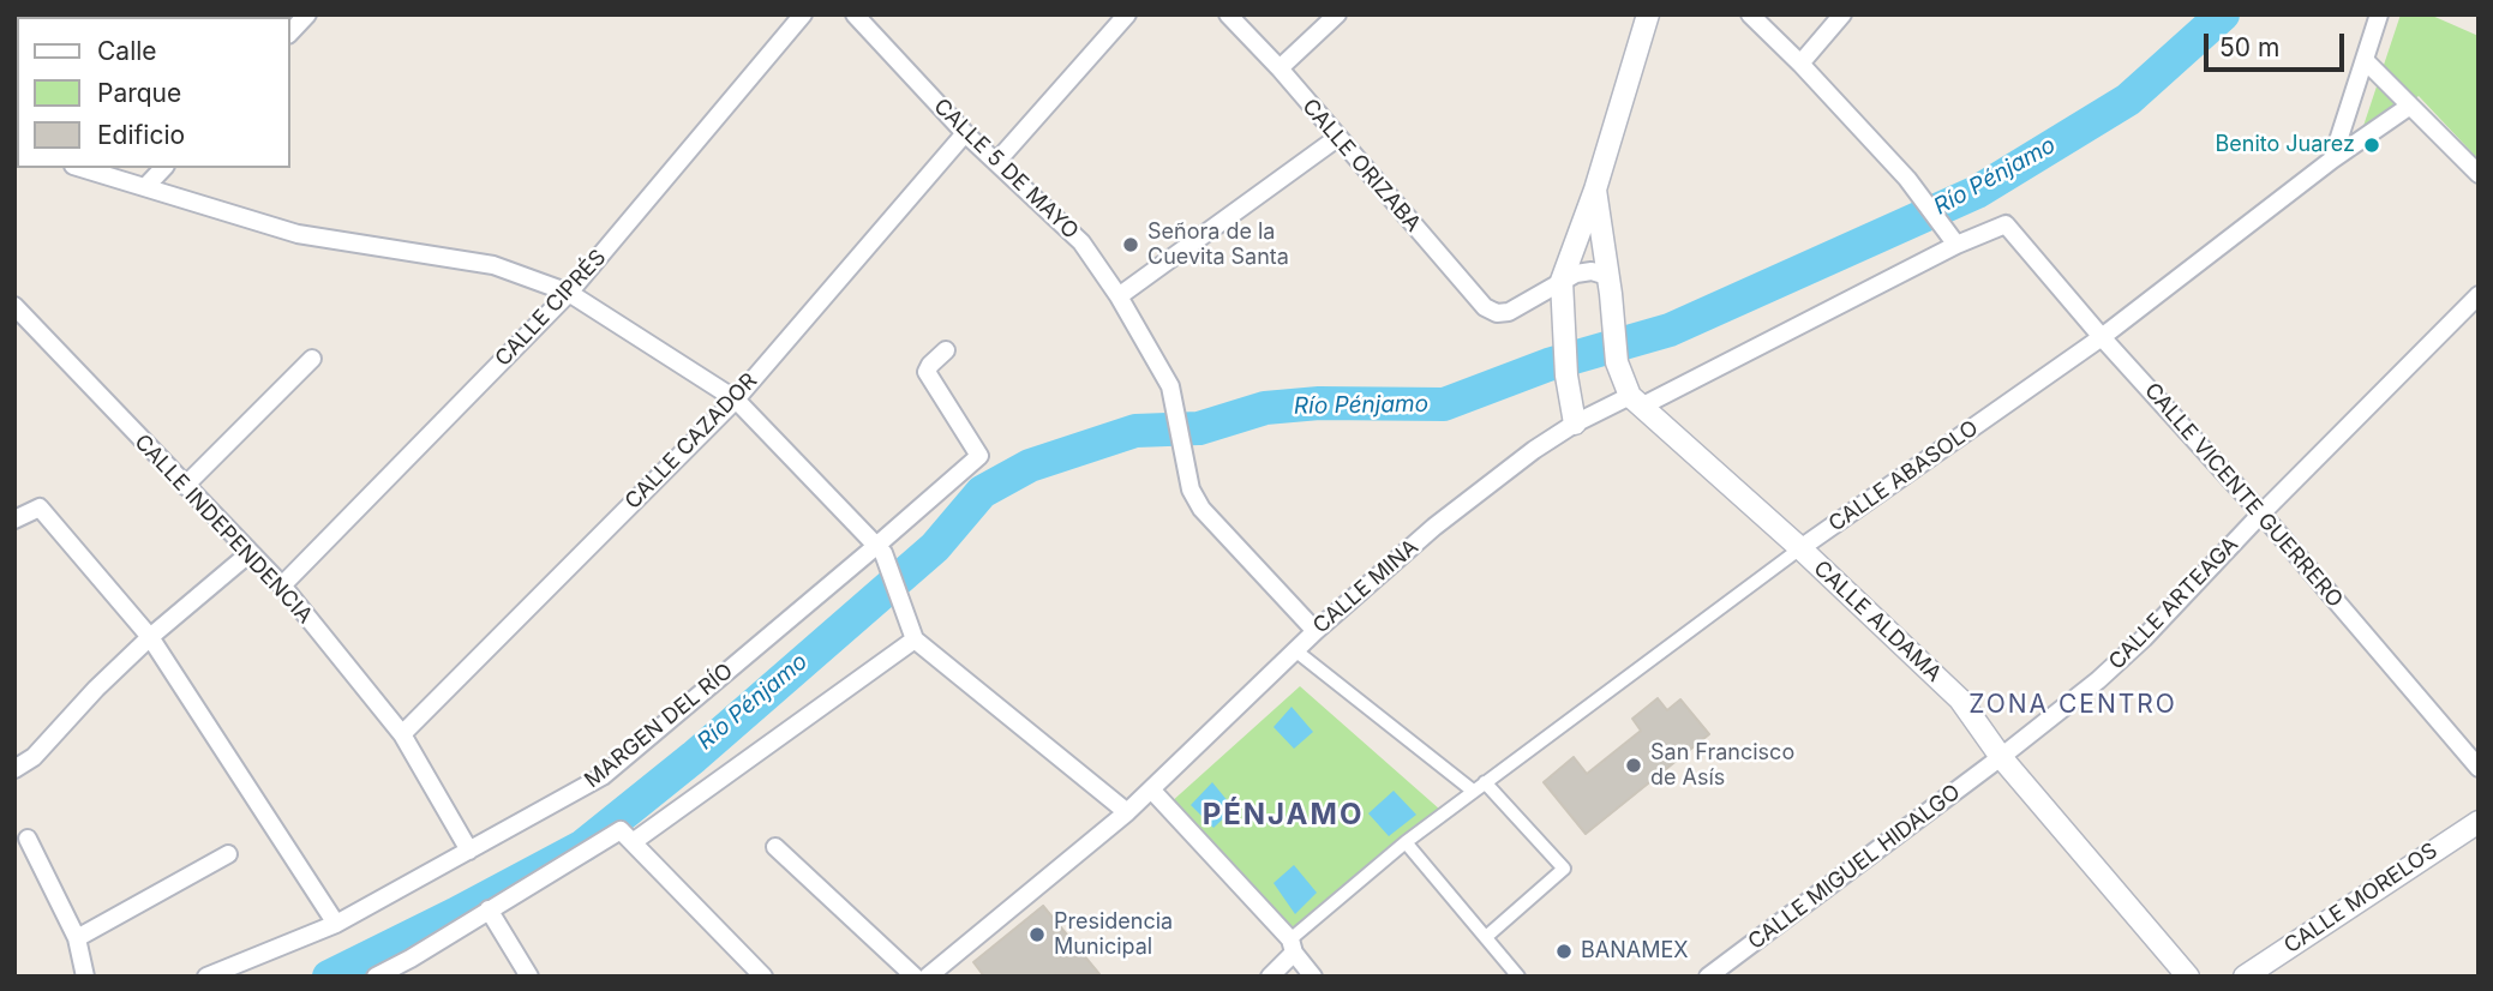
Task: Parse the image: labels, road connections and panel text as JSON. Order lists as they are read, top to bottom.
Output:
{
  "streets": {
    "street": [
      "CALLE ORIZABA",
      "CALLE 5 DE MAYO",
      "CALLE CIPRÉS",
      "CALLE CAZADOR",
      "CALLE ABASOLO",
      "CALLE VICENTE GUERRERO",
      "CALLE INDEPENDENCIA",
      "CALLE MINA",
      "CALLE ARTEAGA",
      "CALLE ALDAMA",
      "MARGEN DEL RÍO",
      "CALLE MIGUEL HIDALGO",
      "CALLE MORELOS"
    ]
  },
  "crossings": [
    ["CALLE 5 DE MAYO", "CALLE CAZADOR"],
    ["CALLE 5 DE MAYO", "CALLE MINA"],
    ["CALLE CIPRÉS", "CALLE INDEPENDENCIA"],
    ["CALLE CAZADOR", "CALLE INDEPENDENCIA"],
    ["CALLE ABASOLO", "CALLE VICENTE GUERRERO"],
    ["CALLE ABASOLO", "CALLE ALDAMA"],
    ["CALLE VICENTE GUERRERO", "CALLE MINA"],
    ["CALLE VICENTE GUERRERO", "CALLE ARTEAGA"],
    ["CALLE INDEPENDENCIA", "MARGEN DEL RÍO"],
    ["CALLE MINA", "CALLE ALDAMA"],
    ["CALLE ARTEAGA", "CALLE ALDAMA"],
    ["CALLE ARTEAGA", "CALLE MIGUEL HIDALGO"],
    ["CALLE ALDAMA", "CALLE MIGUEL HIDALGO"]
  ],
  "districts": ["ZONA CENTRO", "PÉNJAMO"],
  "water": ["Río Pénjamo"],
  "places": [
    "Benito Juarez",
    "Señora de la Cuevita Santa",
    "San Francisco de Asís",
    "Presidencia Municipal",
    "BANAMEX"
  ],
  "legend": ["Calle", "Parque", "Edificio"],
  "scale_bar": "50 m"
}
